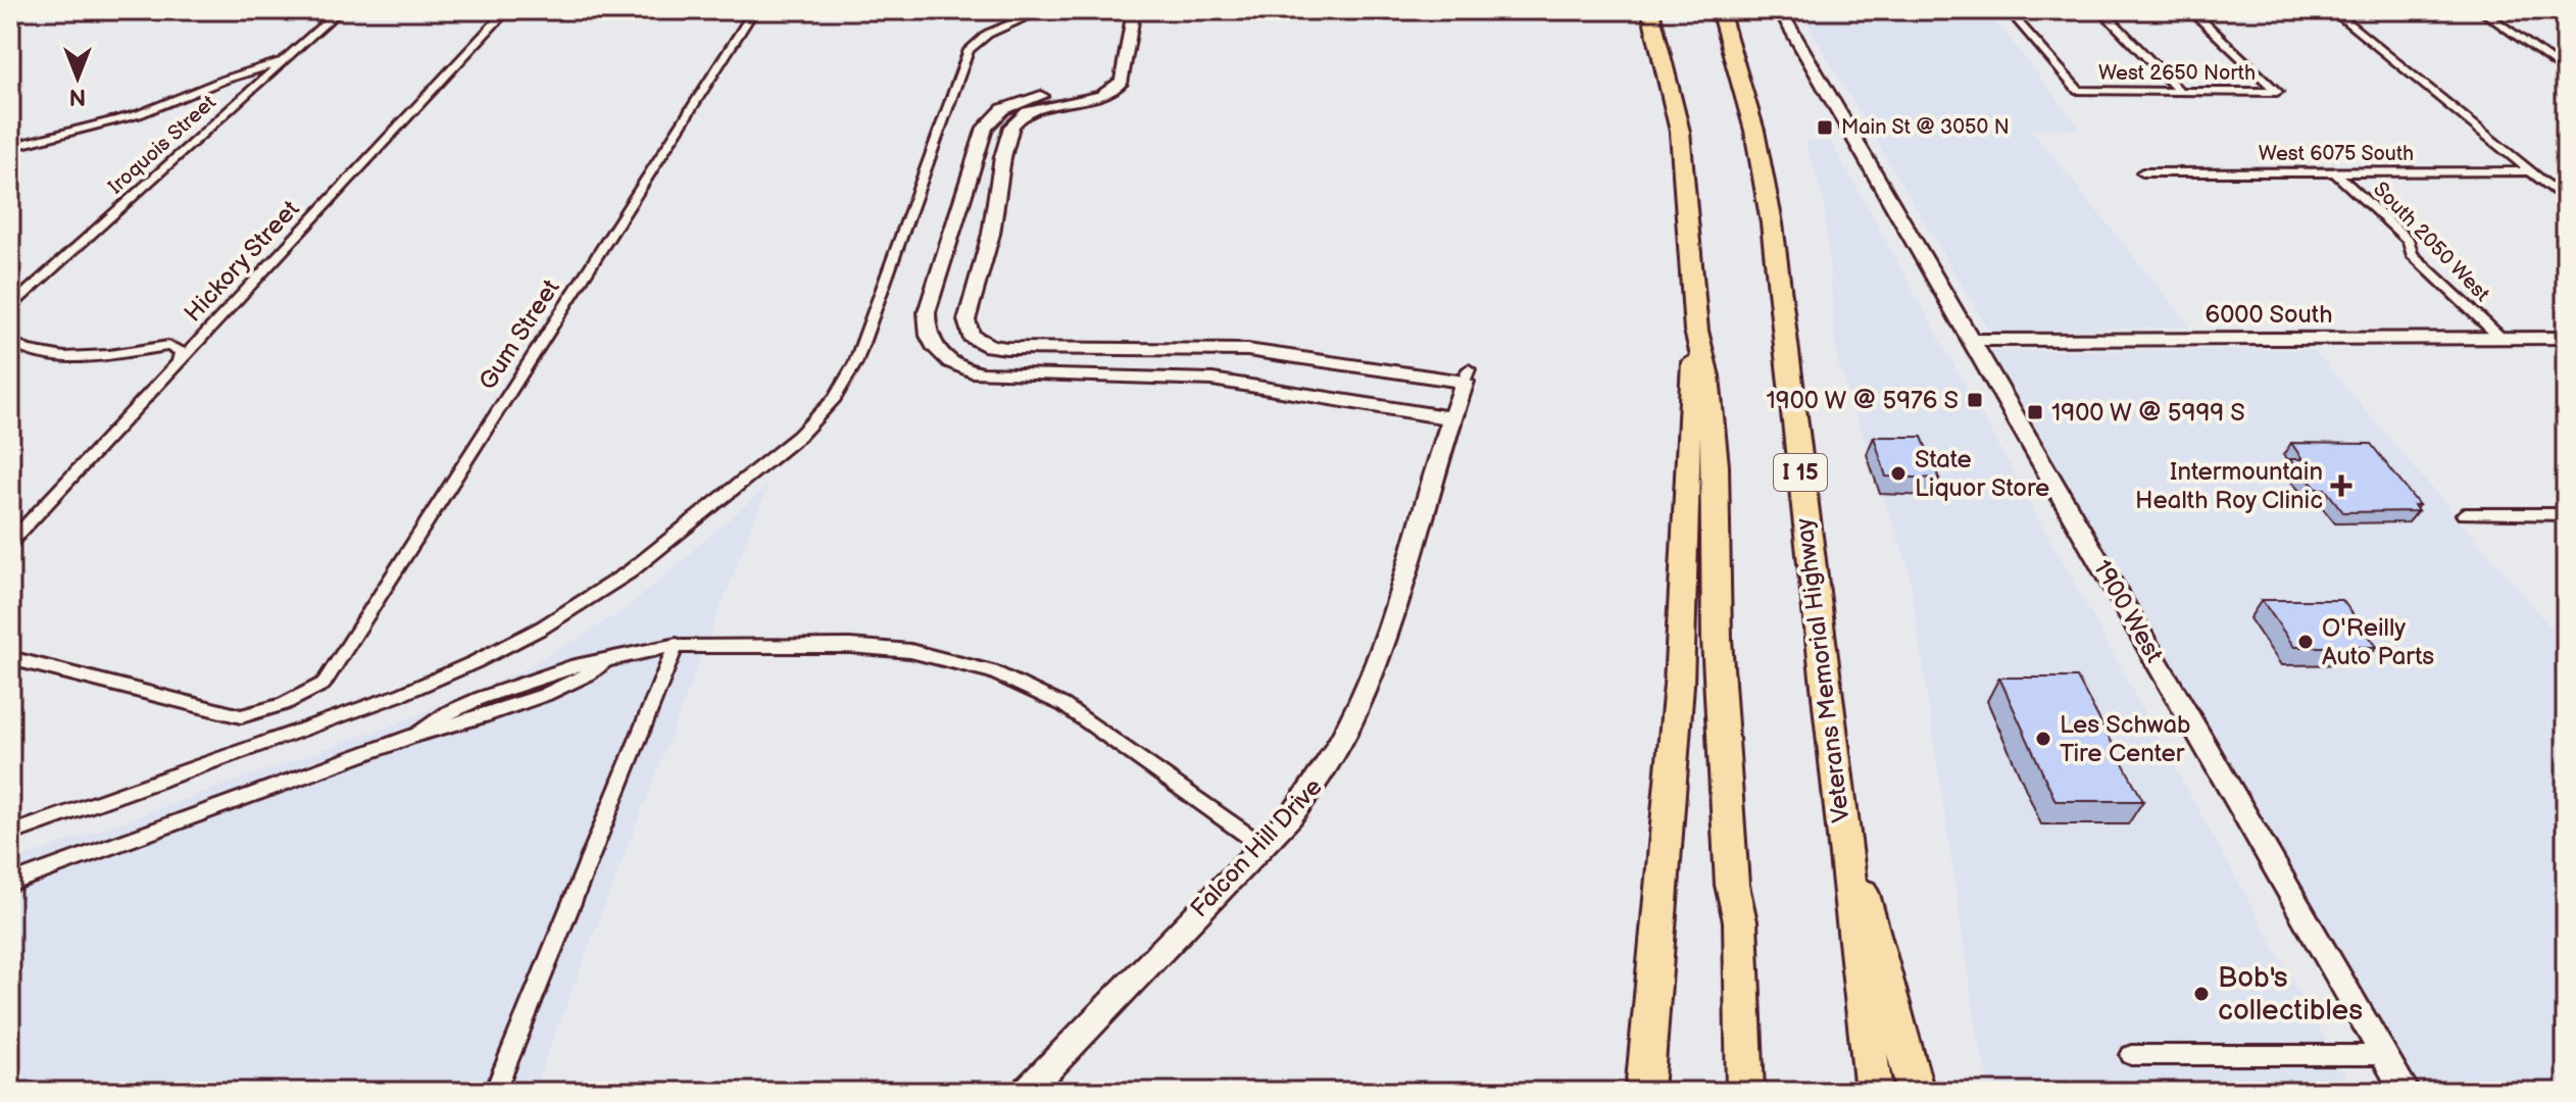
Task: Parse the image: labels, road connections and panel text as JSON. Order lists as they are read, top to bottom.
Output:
{
  "streets": {
    "highway": ["I 15", "Veterans Memorial Highway"],
    "main road": ["6000 South", "1900 West", "Falcon Hill Drive"],
    "street": [
      "West 2650 North",
      "Iroquois Street",
      "West 6075 South",
      "South 2050 West",
      "Hickory Street",
      "Gum Street"
    ]
  },
  "crossings": [
    ["West 6075 South", "South 2050 West"],
    ["South 2050 West", "6000 South"],
    ["6000 South", "1900 West"]
  ],
  "places": {
    "transit": ["Main St @ 3050 N", "1900 W @ 5976 S", "1900 W @ 5999 S"],
    "other": [
      "State Liquor Store",
      "O'Reilly Auto Parts",
      "Les Schwab Tire Center",
      "Bob's collectibles"
    ],
    "health": ["Intermountain Health Roy Clinic"]
  },
  "north": "bottom"
}
